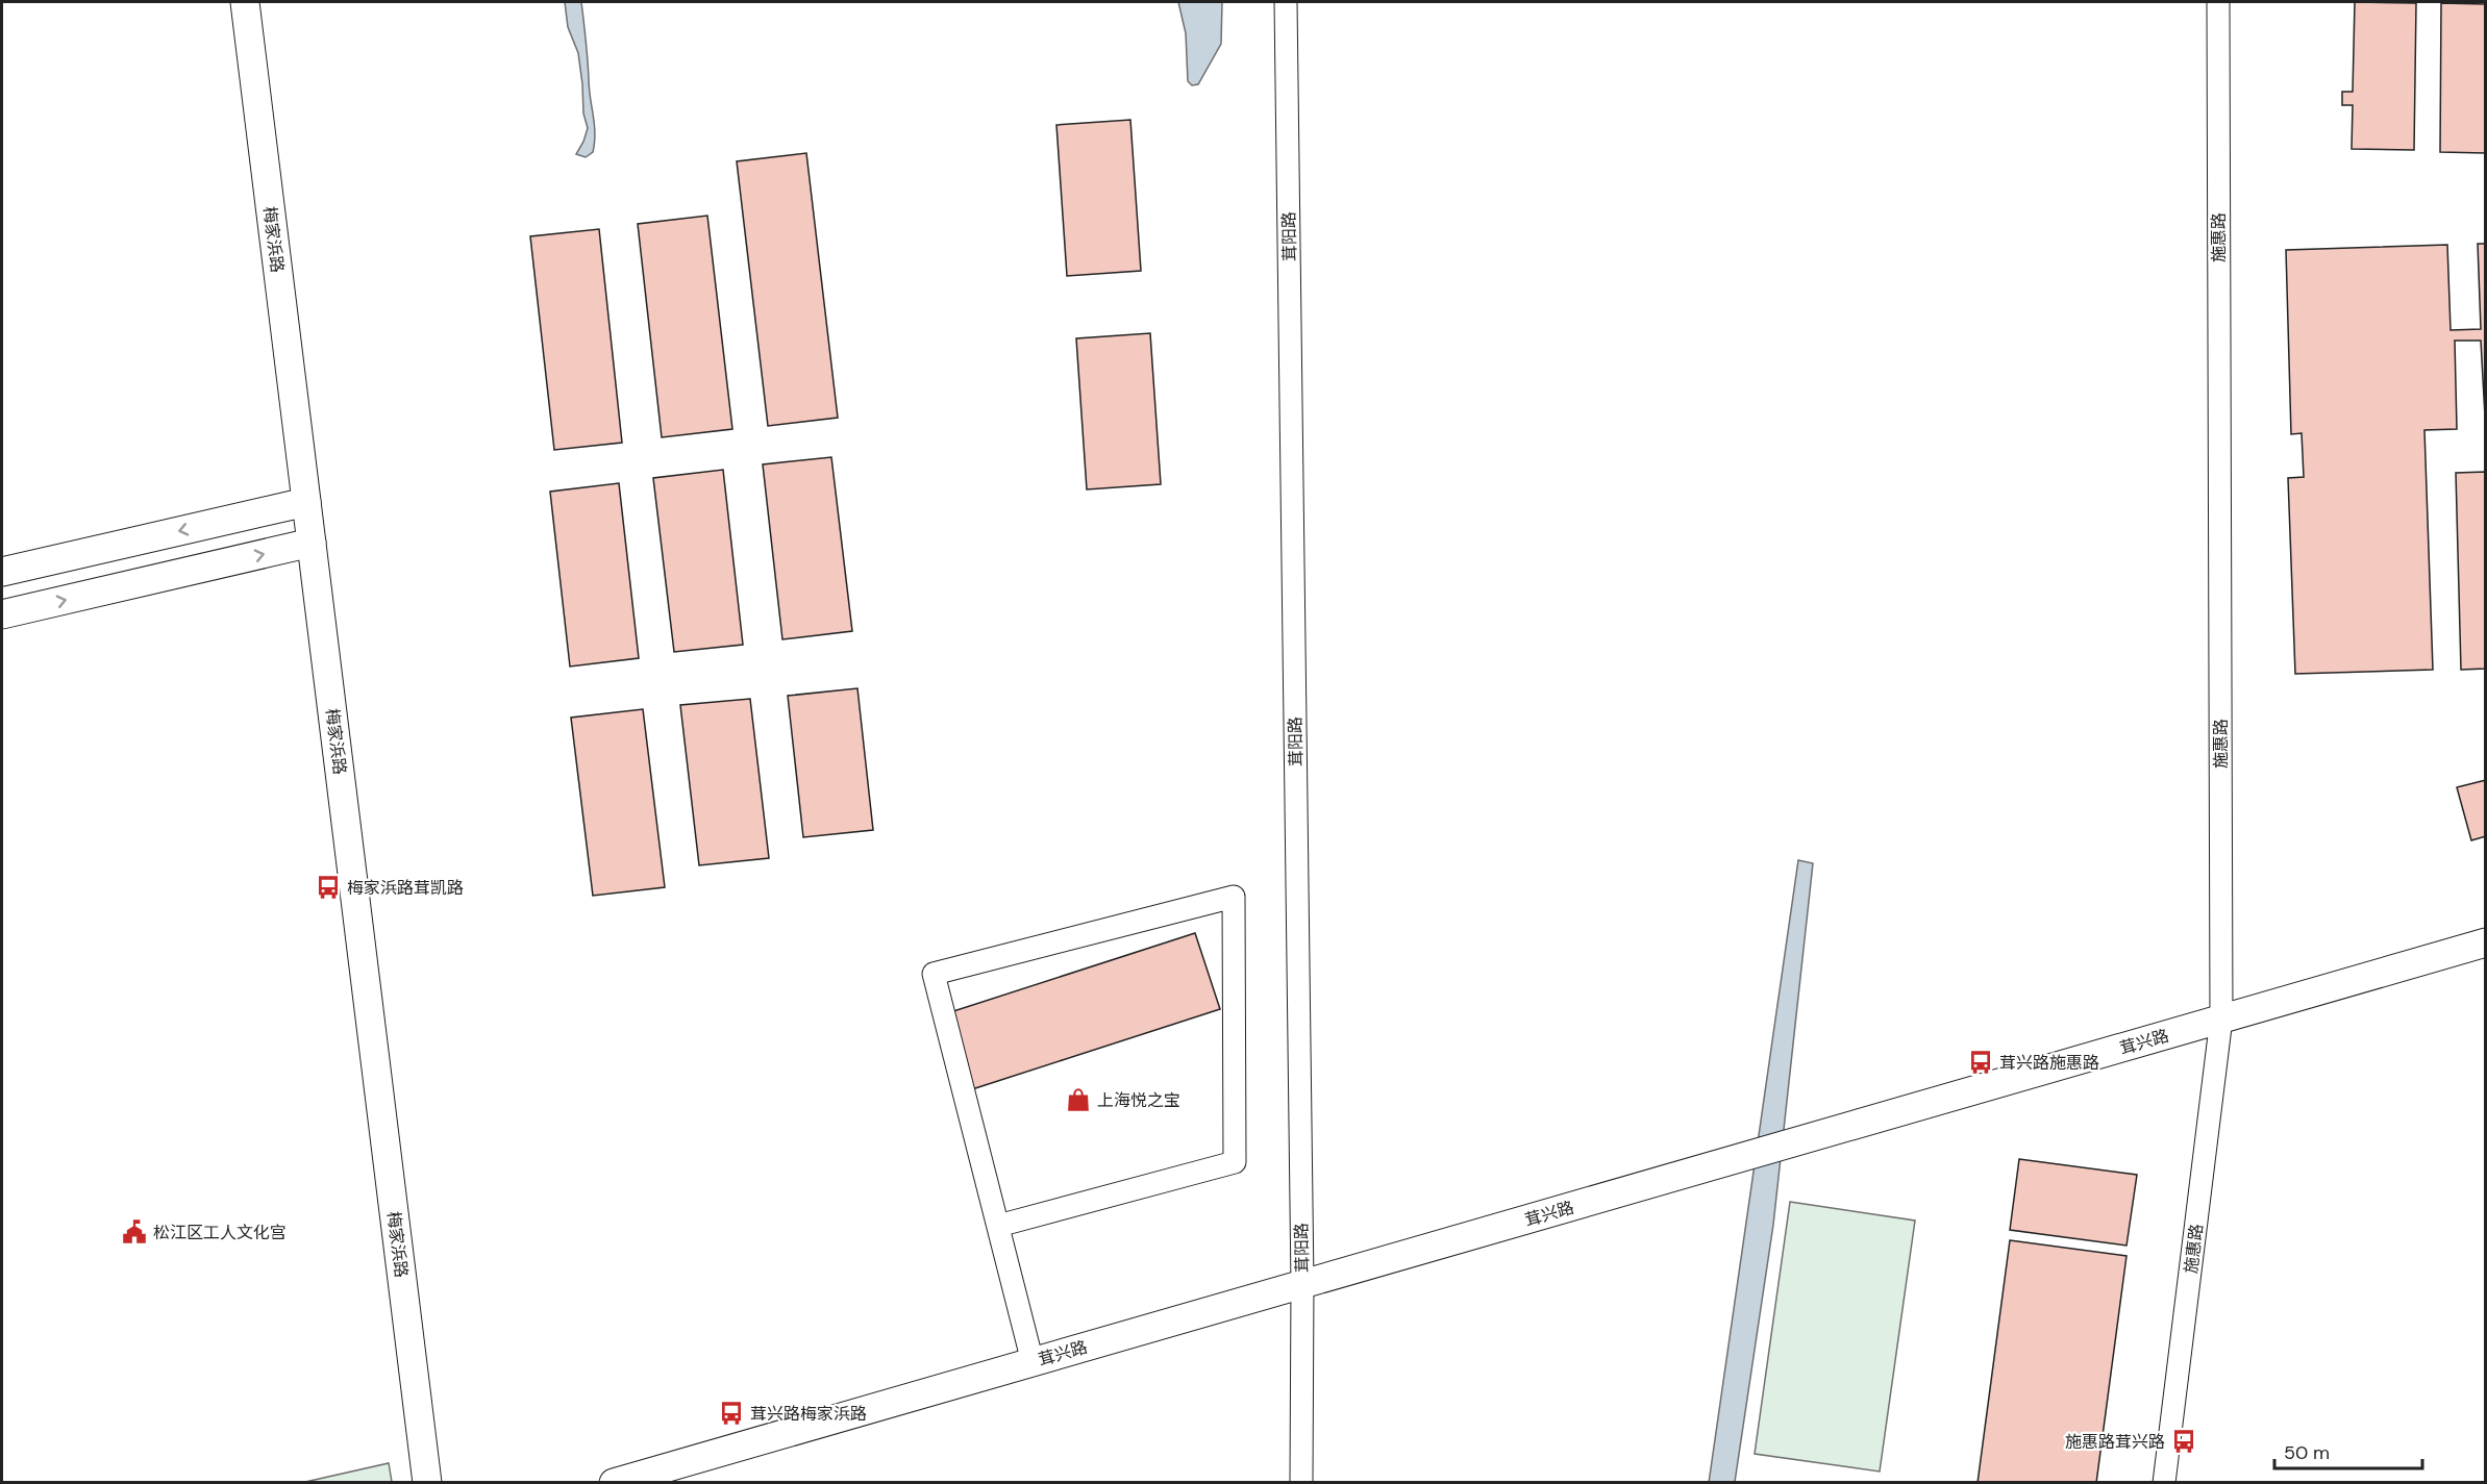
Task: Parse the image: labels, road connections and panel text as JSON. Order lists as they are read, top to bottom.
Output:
{
  "streets": {
    "main road": ["梅家浜路", "茸兴路"],
    "street": ["茸阳路", "施惠路"]
  },
  "crossings": [
    ["茸阳路", "茸兴路"],
    ["施惠路", "茸兴路"]
  ],
  "places": {
    "bus stop": [
      "梅家浜路茸凯路",
      "茸兴路施惠路",
      "茸兴路梅家浜路",
      "施惠路茸兴路"
    ],
    "shop": ["上海悦之宝"],
    "public building": ["松江区工人文化宫"]
  },
  "scale_bar": "50 m"
}
